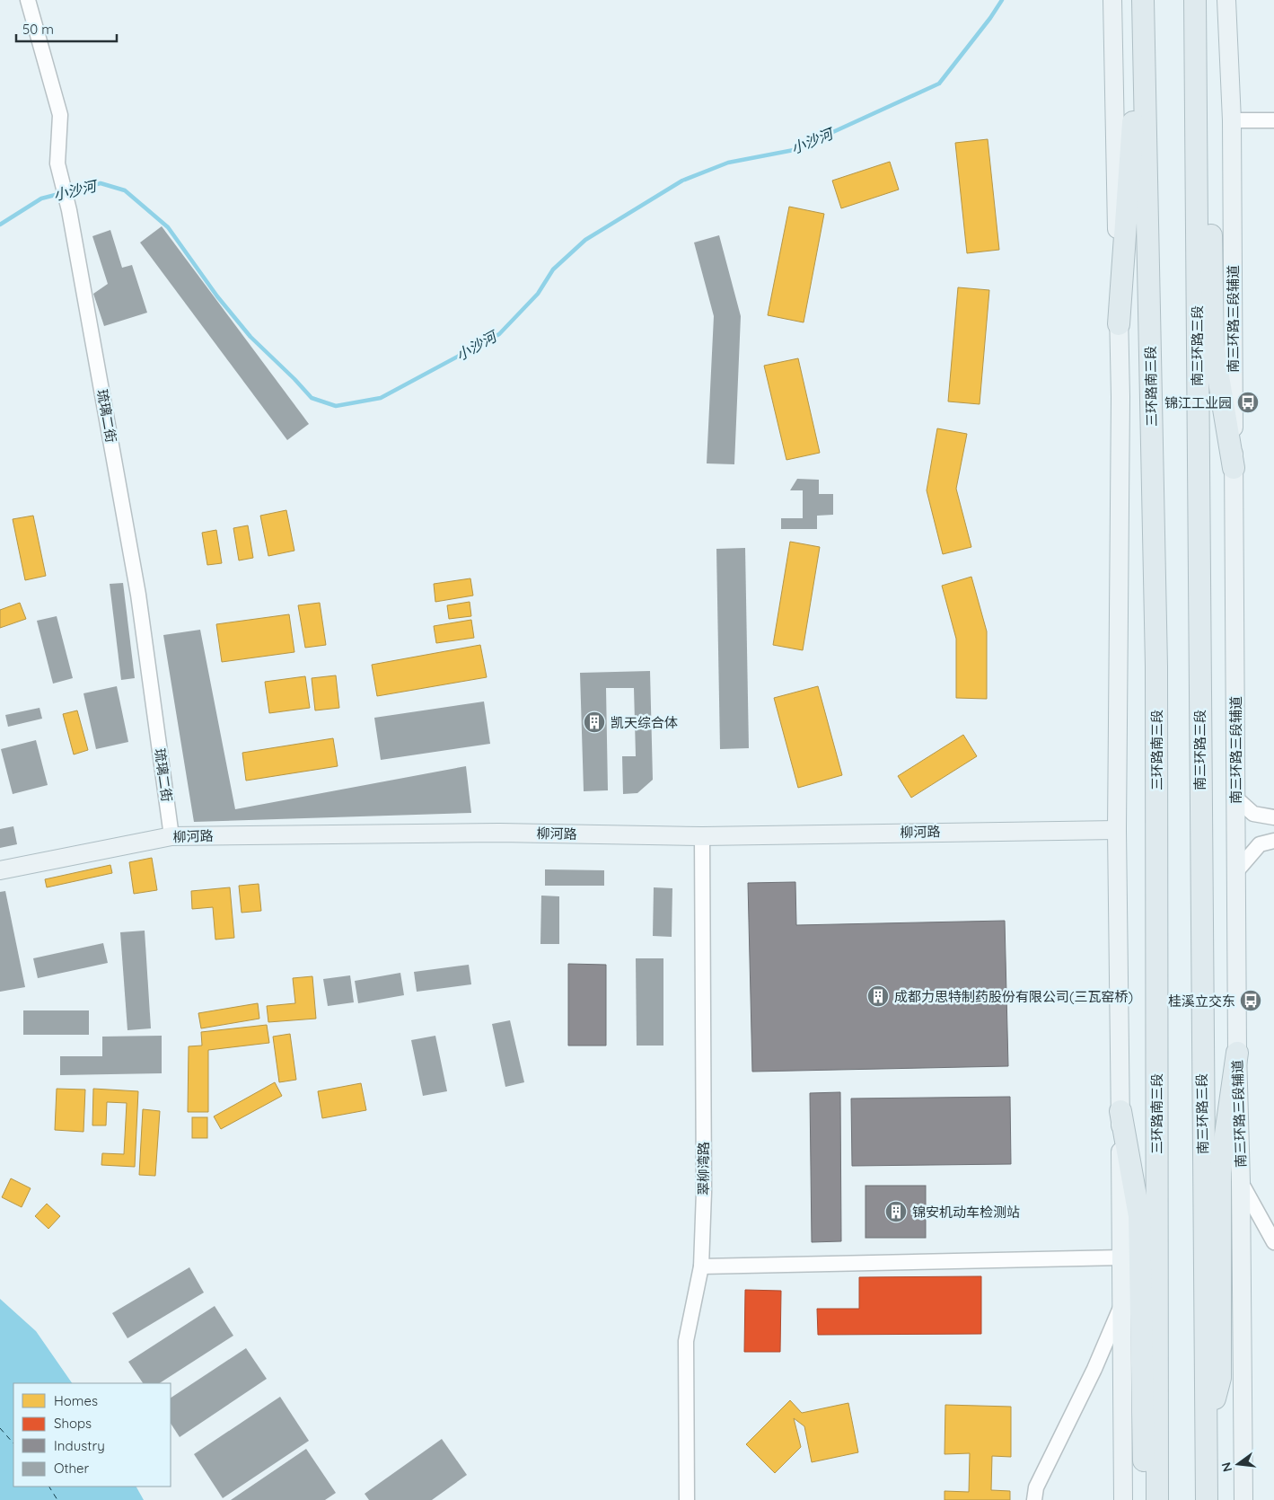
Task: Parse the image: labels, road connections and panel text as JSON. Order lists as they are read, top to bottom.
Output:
{
  "streets": {
    "highway": ["南三环路三段", "三环路南三段"],
    "main road": ["南三环路三段辅道", "柳河路"],
    "street": ["琉璃二街", "翠柳湾路"]
  },
  "crossings": [
    ["琉璃二街", "柳河路"],
    ["柳河路", "翠柳湾路"]
  ],
  "water": ["小沙河"],
  "places": {
    "bus stop": ["锦江工业园", "桂溪立交东"],
    "building": ["凯天综合体", "成都力思特制药股份有限公司(三瓦窑桥)", "锦安机动车检测站"]
  },
  "legend": [
    "Homes",
    "Shops",
    "Industry",
    "Other"
  ],
  "scale_bar": "50 m",
  "north": "left"
}
